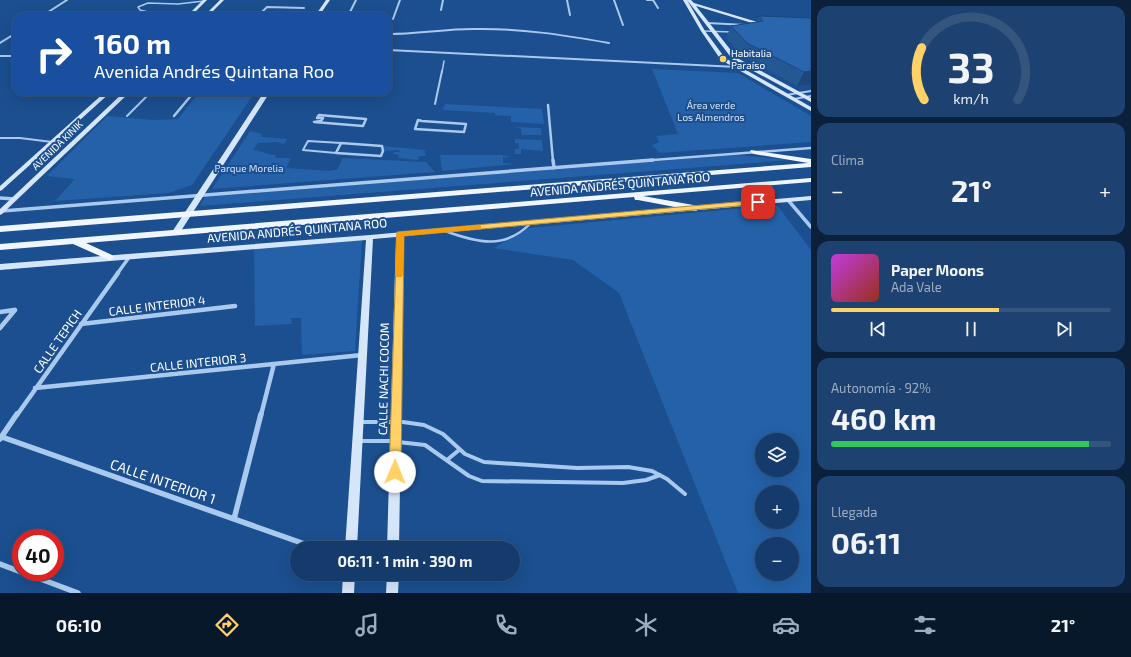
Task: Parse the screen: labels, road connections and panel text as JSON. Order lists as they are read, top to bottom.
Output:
{
  "streets": {
    "main road": ["AVENIDA ANDRÉS QUINTANA ROO"],
    "street": [
      "AVENIDA KINIK",
      "CALLE INTERIOR 4",
      "CALLE TEPICH",
      "CALLE INTERIOR 3",
      "CALLE NACHI COCOM",
      "CALLE INTERIOR 1"
    ]
  },
  "crossings": [
    ["AVENIDA KINIK", "AVENIDA ANDRÉS QUINTANA ROO"],
    ["AVENIDA ANDRÉS QUINTANA ROO", "CALLE TEPICH"],
    ["AVENIDA ANDRÉS QUINTANA ROO", "CALLE NACHI COCOM"],
    ["CALLE INTERIOR 4", "CALLE TEPICH"],
    ["CALLE TEPICH", "CALLE INTERIOR 3"],
    ["CALLE TEPICH", "CALLE INTERIOR 1"],
    ["CALLE INTERIOR 3", "CALLE NACHI COCOM"]
  ],
  "parks": ["Área verde Los Almendros", "Parque Morelia"],
  "places": ["Habitalia Paraíso"],
  "page": {
    "turn": ["160 m", "Avenida Andrés Quintana Roo"],
    "tile": [
      "Clima",
      ["Autonomía · 92%", "460 km"],
      ["Llegada", "06:11"]
    ],
    "heat": ["−", "21°", "+"],
    "song": ["Paper Moons", "Ada Vale"],
    "map_buttons": ["+", "−"],
    "limit": "40",
    "trip": "06:11 · 1 min · 390 m",
    "tabs": ["06:10", "21°"],
    "gauge": ["33", "km/h"]
  }
}
